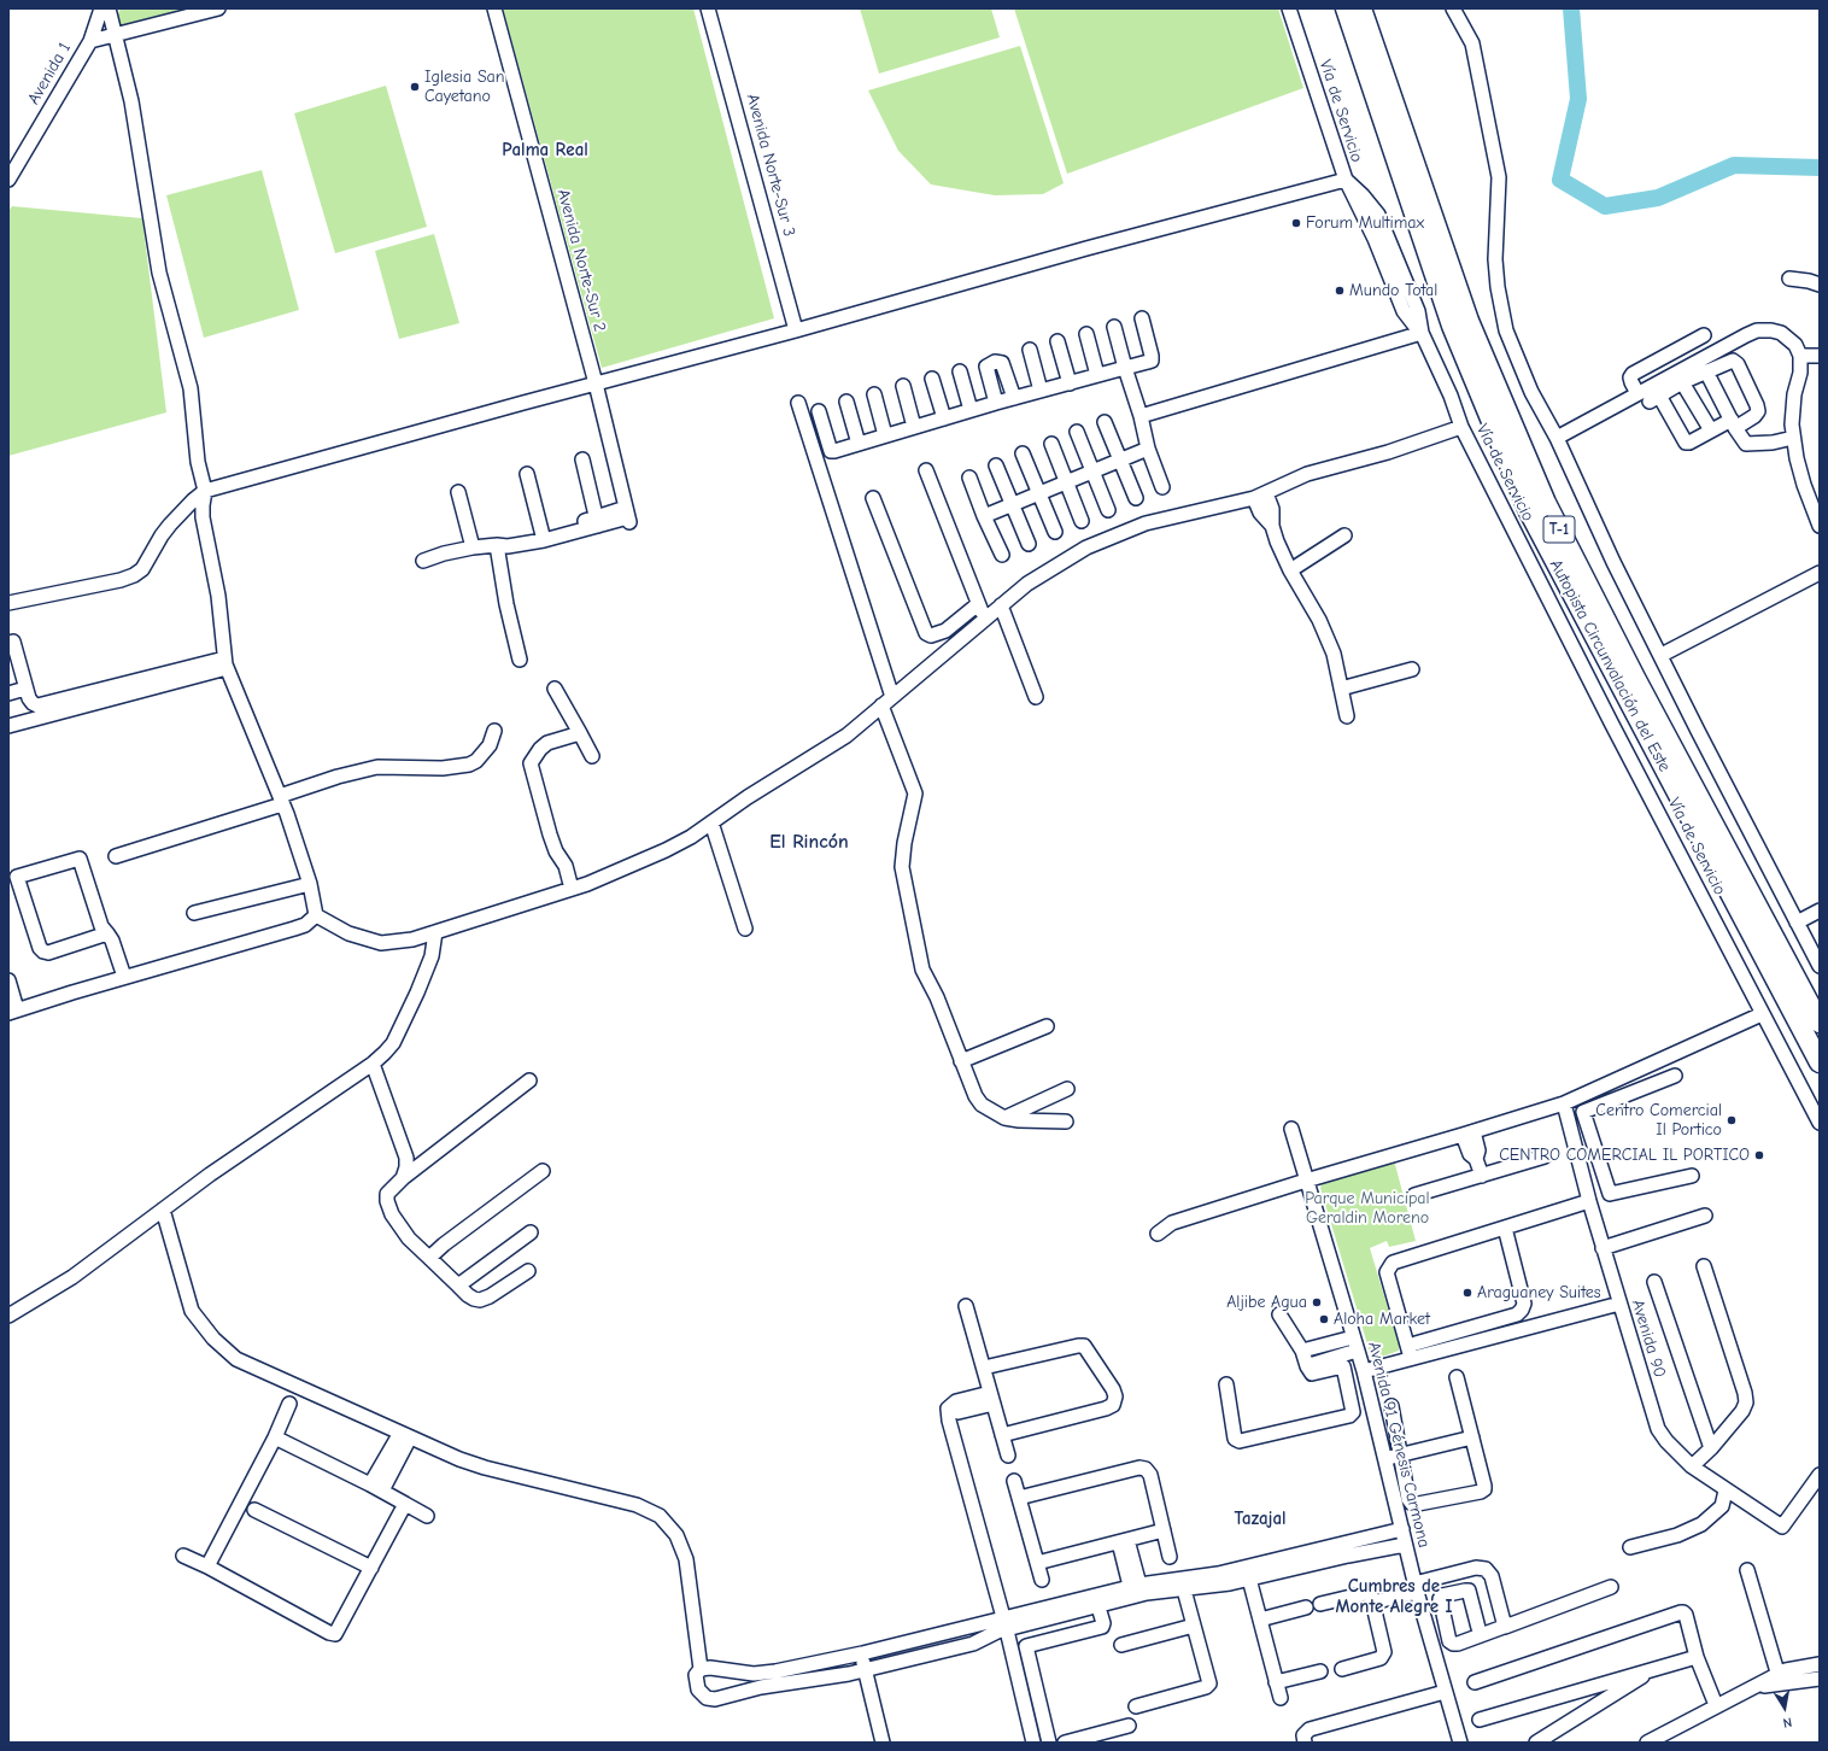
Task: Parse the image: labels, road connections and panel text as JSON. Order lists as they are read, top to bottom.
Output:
{
  "streets": {
    "highway": ["T-1", "Autopista Circunvalación del Este"],
    "street": [
      "Avenida 1",
      "Vía de Servicio",
      "Avenida Norte-Sur 3",
      "Avenida Norte-Sur 2",
      "Avenida 90",
      "Avenida 91 Génesis Carmona"
    ]
  },
  "districts": [
    "Palma Real",
    "El Rincón",
    "Tazajal",
    "Cumbres de Monte Alegre I"
  ],
  "parks": ["Parque Municipal Geraldin Moreno"],
  "places": [
    "Iglesia San Cayetano",
    "Forum Multimax",
    "Mundo Total",
    "Centro Comercial Il Portico",
    "CENTRO COMERCIAL IL PORTICO",
    "Araguaney Suites",
    "Aljibe Agua",
    "Aloha Market"
  ],
  "north": "bottom"
}
